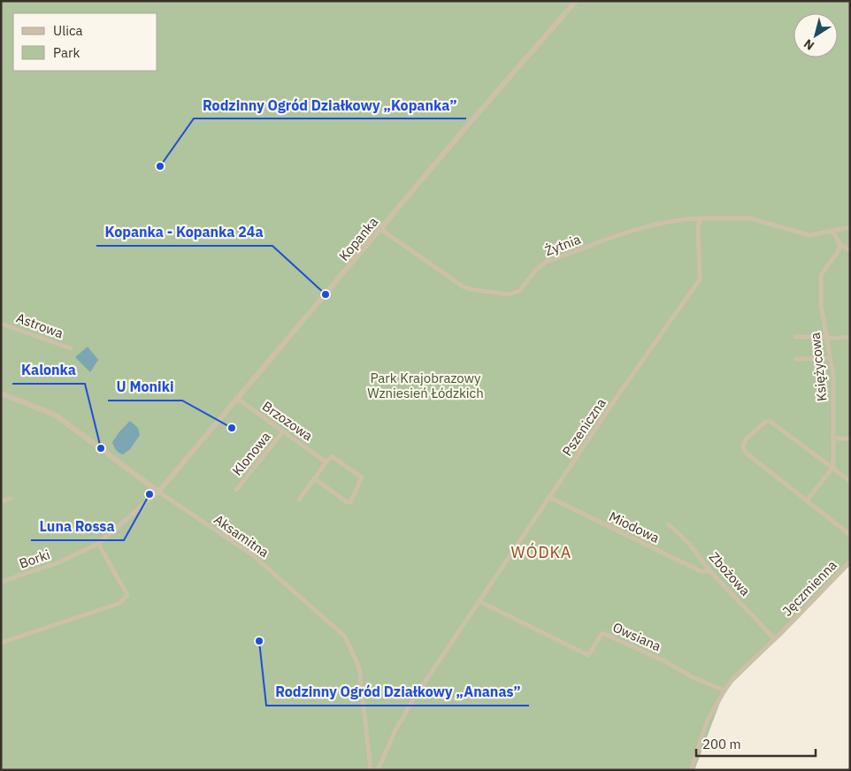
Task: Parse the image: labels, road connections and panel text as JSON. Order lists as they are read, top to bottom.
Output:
{
  "streets": {
    "street": [
      "Kopanka",
      "Żytnia",
      "Astrowa",
      "Księżycowa",
      "Brzozowa",
      "Pszeniczna",
      "Klonowa",
      "Miodowa",
      "Aksamitna",
      "Borki",
      "Zbożowa",
      "Jęczmienna",
      "Owsiana"
    ]
  },
  "crossings": [
    ["Kopanka", "Żytnia"],
    ["Kopanka", "Brzozowa"],
    ["Kopanka", "Aksamitna"],
    ["Kopanka", "Borki"],
    ["Żytnia", "Pszeniczna"],
    ["Brzozowa", "Klonowa"],
    ["Pszeniczna", "Miodowa"],
    ["Pszeniczna", "Owsiana"],
    ["Miodowa", "Zbożowa"],
    ["Aksamitna", "Borki"],
    ["Zbożowa", "Jęczmienna"],
    ["Jęczmienna", "Owsiana"]
  ],
  "districts": ["WÓDKA"],
  "parks": ["Park Krajobrazowy Wzniesień Łódzkich"],
  "places": [
    "Rodzinny Ogród Działkowy „Kopanka”",
    "Kopanka - Kopanka 24a",
    "U Moniki",
    "Kalonka",
    "Luna Rossa",
    "Rodzinny Ogród Działkowy „Ananas”"
  ],
  "legend": ["Ulica", "Park"],
  "scale_bar": "200 m",
  "north": "bottom left"
}
